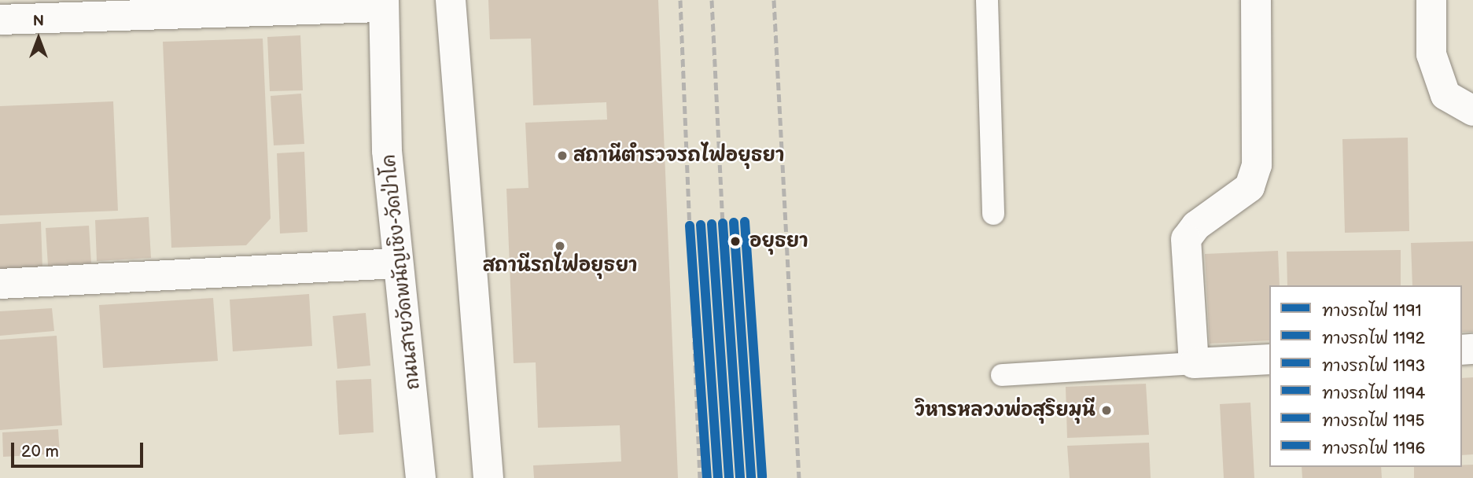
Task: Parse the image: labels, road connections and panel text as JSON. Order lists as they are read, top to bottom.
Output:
{
  "streets": {
    "street": ["ถนนสายวัดพนัญเชิง-วัดป่าโค"]
  },
  "places": [
    "สถานีตำรวจรถไฟอยุธยา",
    "อยุธยา",
    "สถานีรถไฟอยุธยา",
    "วิหารหลวงพ่อสุริยมุนี"
  ],
  "lines": [
    "rail line 1195",
    "rail line 1193",
    "rail line 1191",
    "rail line 1192",
    "rail line 1194",
    "rail line 1196"
  ],
  "legend": [
    "ทางรถไฟ 1191",
    "ทางรถไฟ 1192",
    "ทางรถไฟ 1193",
    "ทางรถไฟ 1194",
    "ทางรถไฟ 1195",
    "ทางรถไฟ 1196"
  ],
  "scale_bar": "20 m",
  "north": "top"
}
